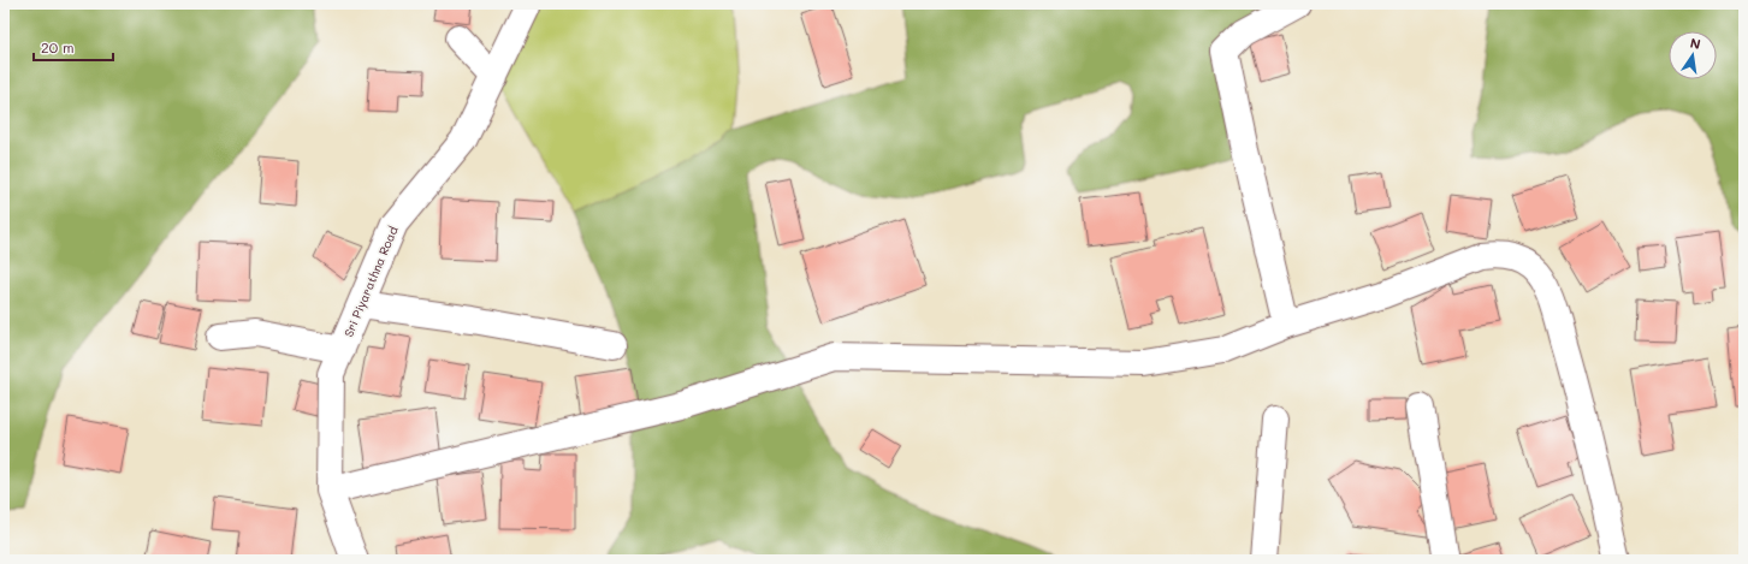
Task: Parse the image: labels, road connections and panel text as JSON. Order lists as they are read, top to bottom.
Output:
{
  "streets": {
    "street": ["Sri Piyarathna Road"]
  },
  "scale_bar": "20 m",
  "north": "top"
}
